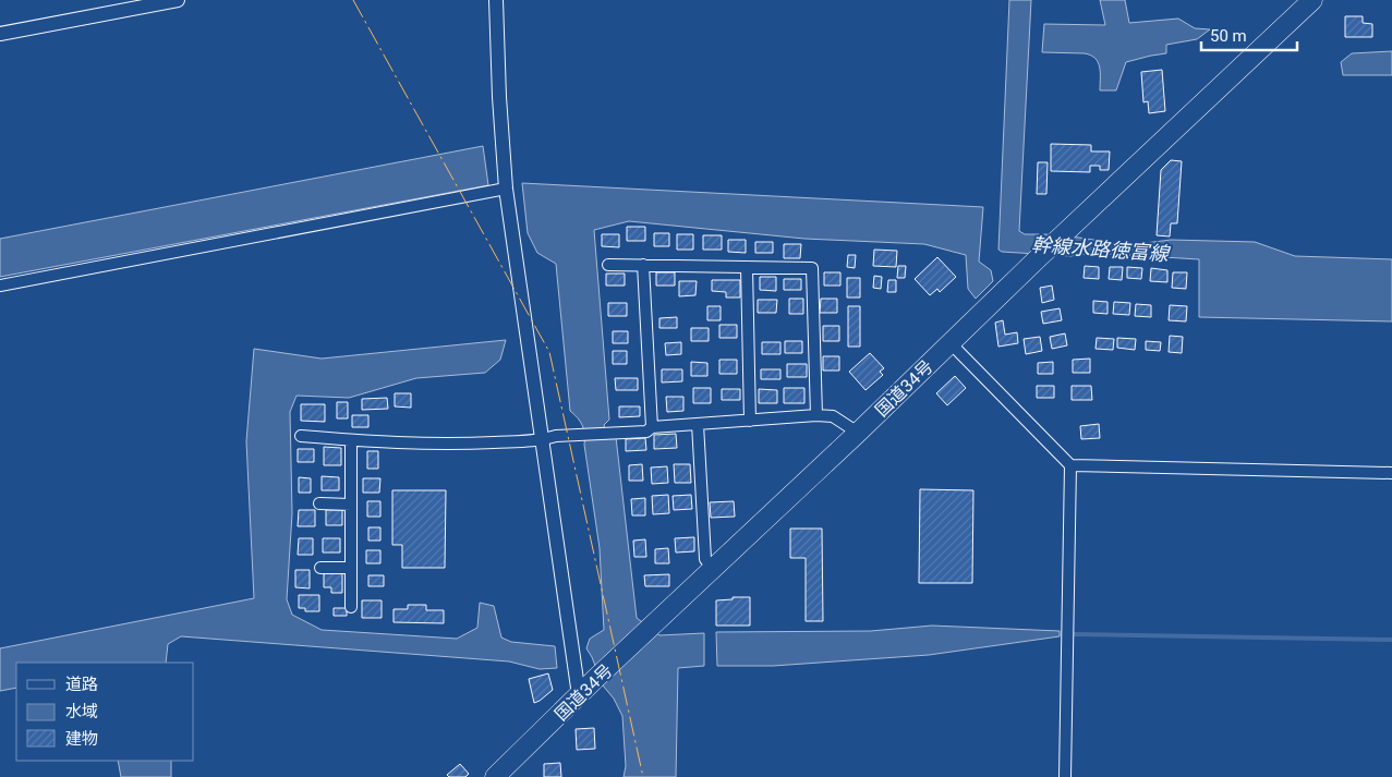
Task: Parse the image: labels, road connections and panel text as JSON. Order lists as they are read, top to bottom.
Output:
{
  "streets": {
    "highway": ["国道34号"]
  },
  "water": ["幹線水路徳富線"],
  "legend": ["道路", "水域", "建物"],
  "scale_bar": "50 m"
}
